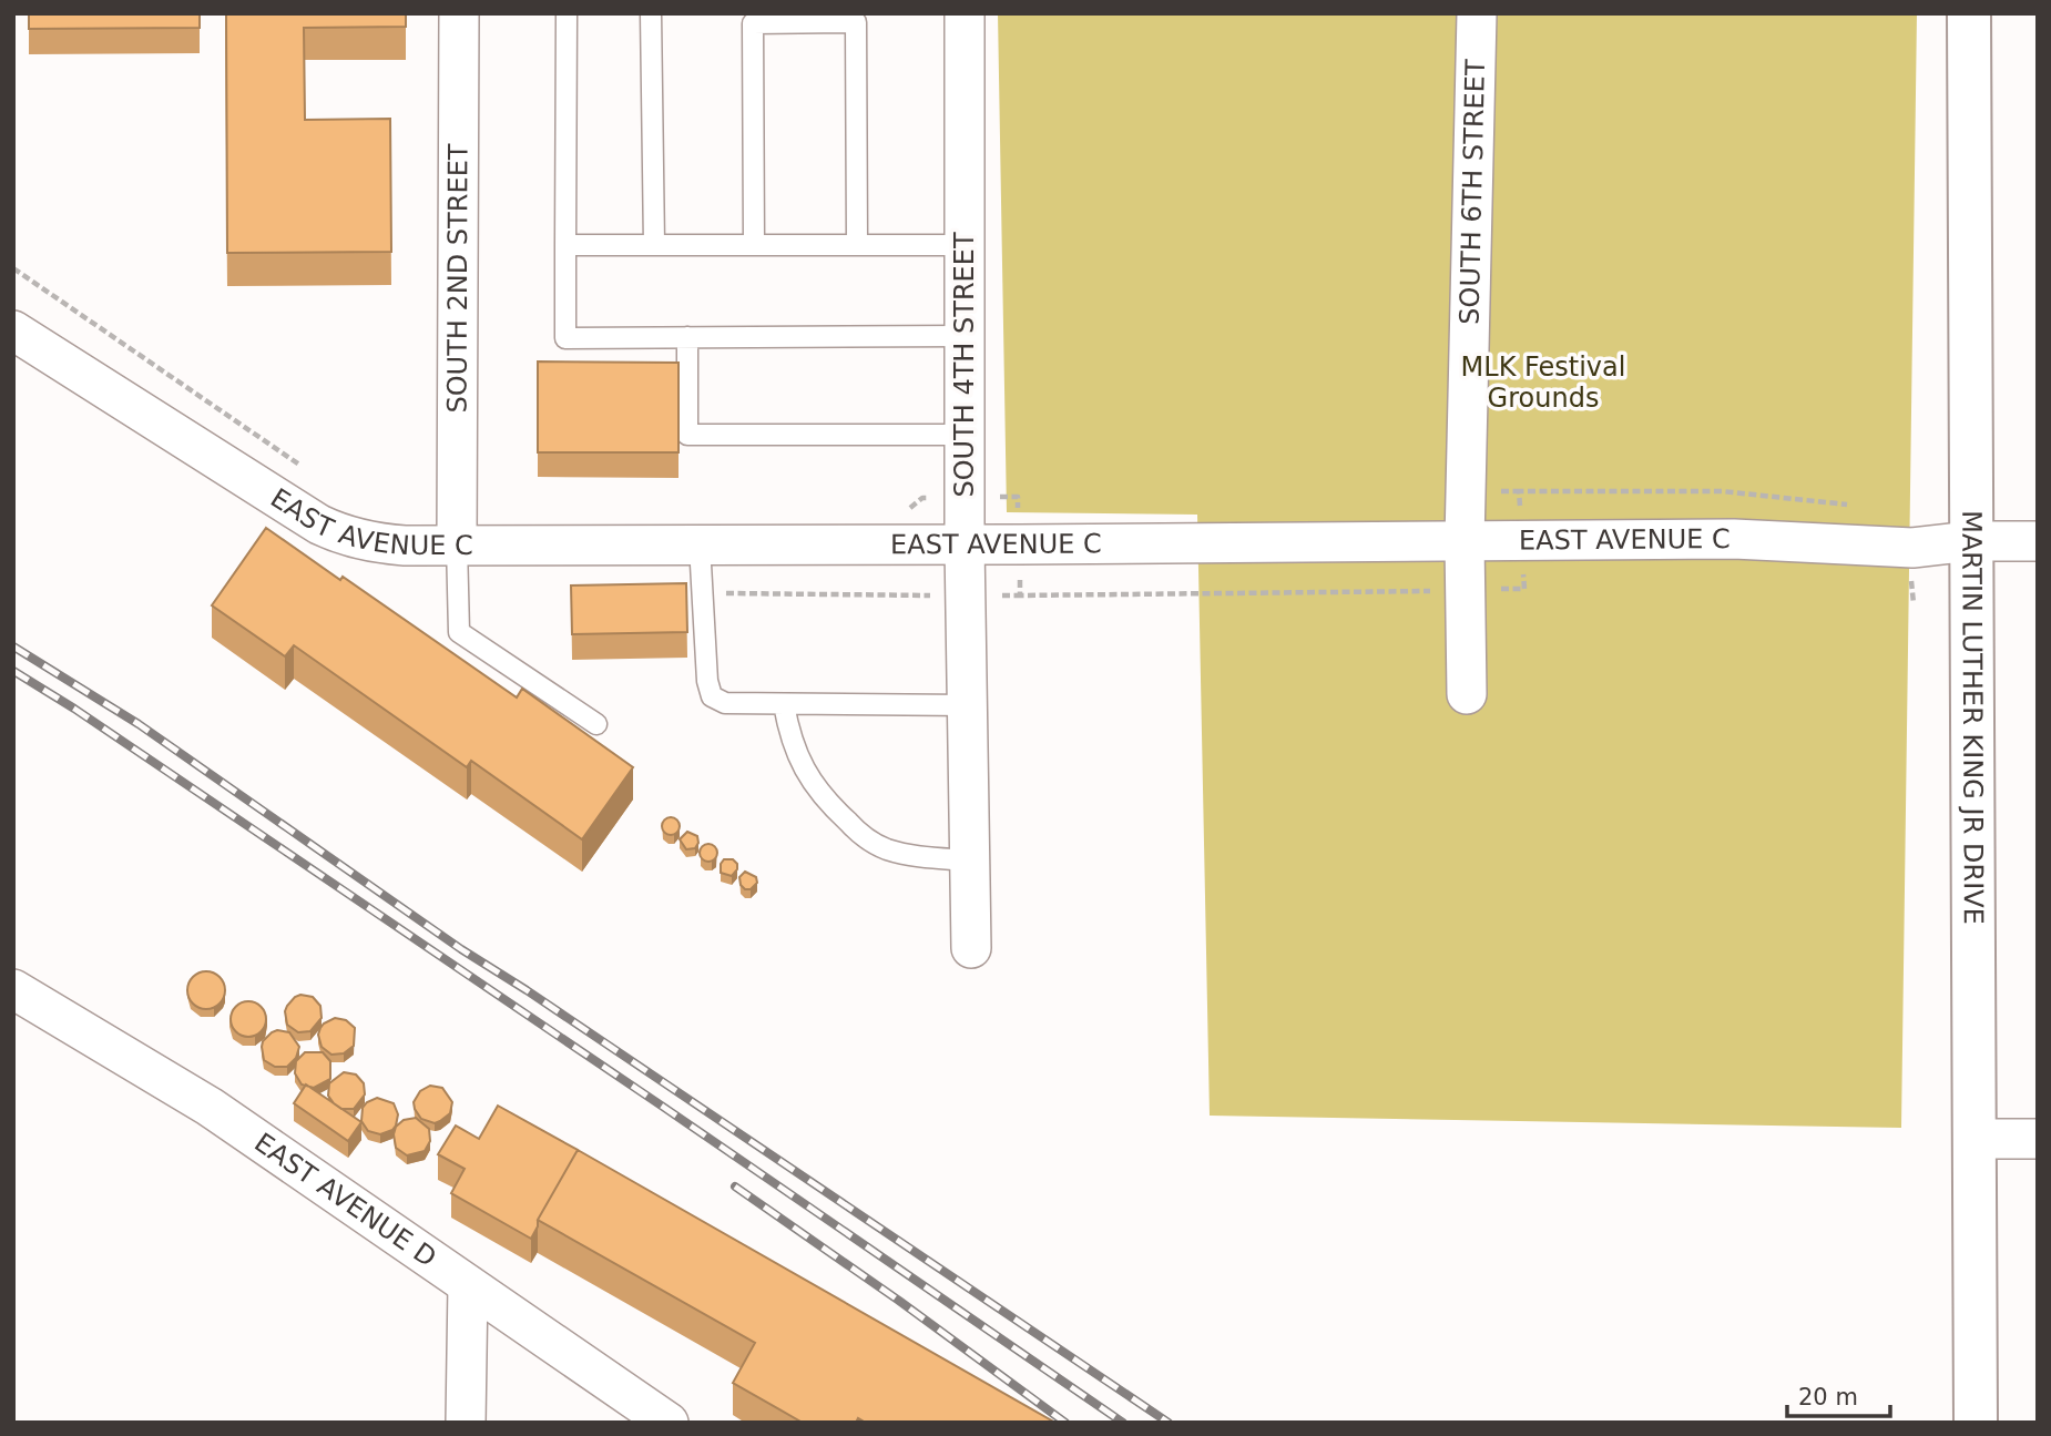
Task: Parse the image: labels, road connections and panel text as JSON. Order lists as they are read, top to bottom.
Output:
{
  "streets": {
    "main road": ["MARTIN LUTHER KING JR DRIVE"],
    "street": [
      "SOUTH 6TH STREET",
      "SOUTH 2ND STREET",
      "SOUTH 4TH STREET",
      "EAST AVENUE C",
      "EAST AVENUE D"
    ]
  },
  "crossings": [
    ["SOUTH 6TH STREET", "EAST AVENUE C"],
    ["SOUTH 2ND STREET", "EAST AVENUE C"],
    ["SOUTH 4TH STREET", "EAST AVENUE C"],
    ["EAST AVENUE C", "MARTIN LUTHER KING JR DRIVE"]
  ],
  "parks": ["MLK Festival Grounds"],
  "scale_bar": "20 m"
}
